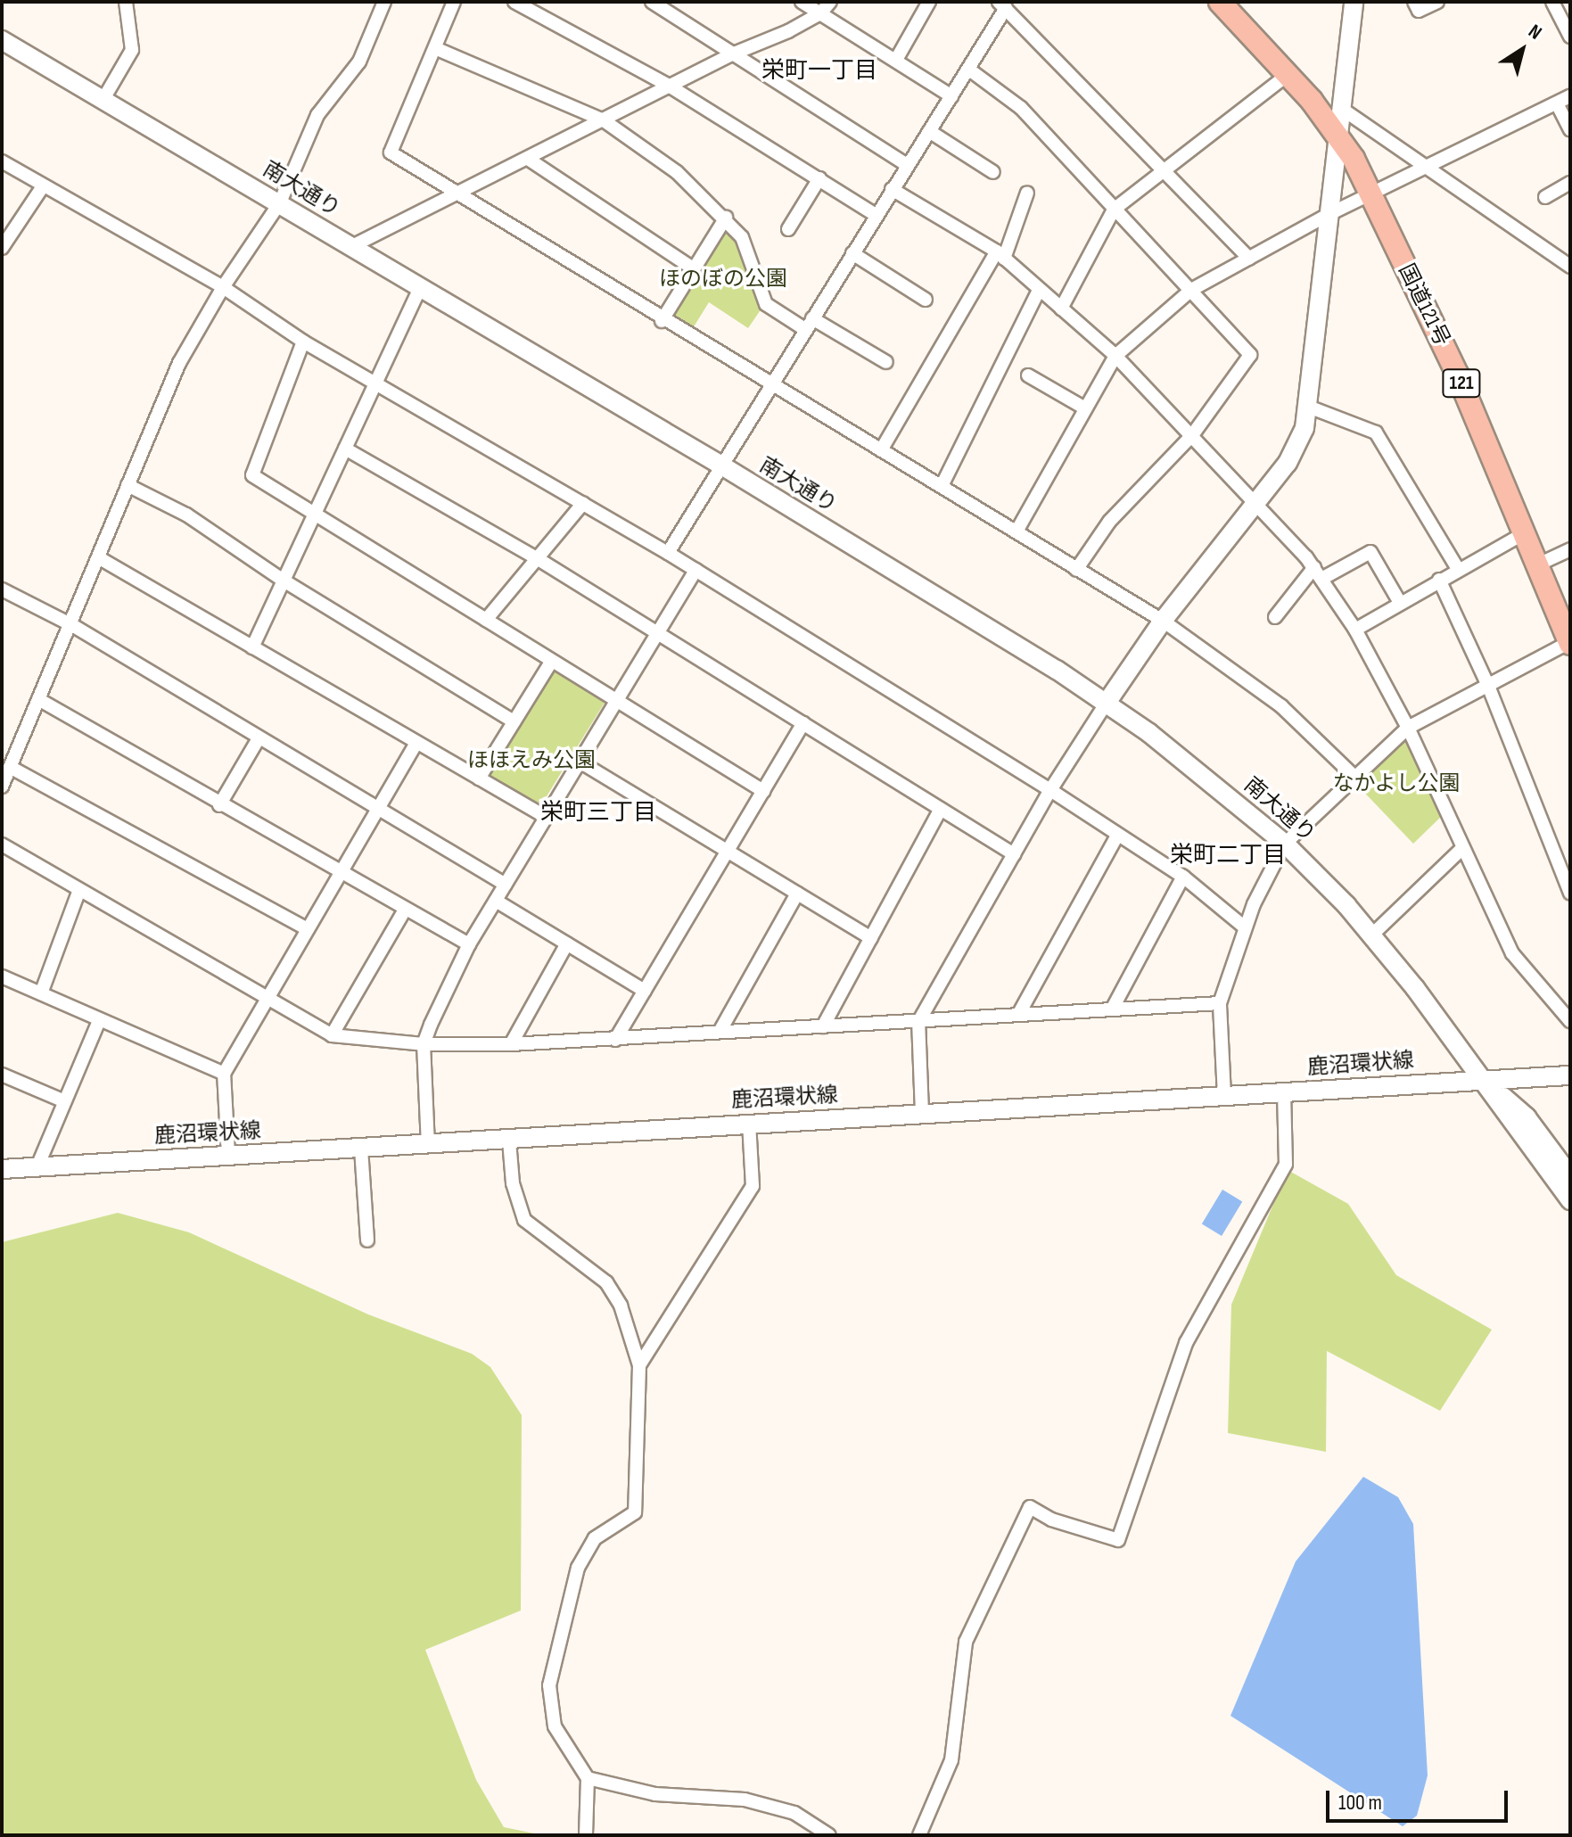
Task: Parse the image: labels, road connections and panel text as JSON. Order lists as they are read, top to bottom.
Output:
{
  "streets": {
    "highway": ["国道121号", "121"],
    "street": ["南大通り", "鹿沼環状線"]
  },
  "crossings": [
    ["南大通り", "鹿沼環状線"]
  ],
  "districts": ["栄町一丁目", "栄町三丁目", "栄町二丁目"],
  "parks": ["ほのぼの公園", "ほほえみ公園", "なかよし公園"],
  "scale_bar": "100 m",
  "north": "top right"
}
